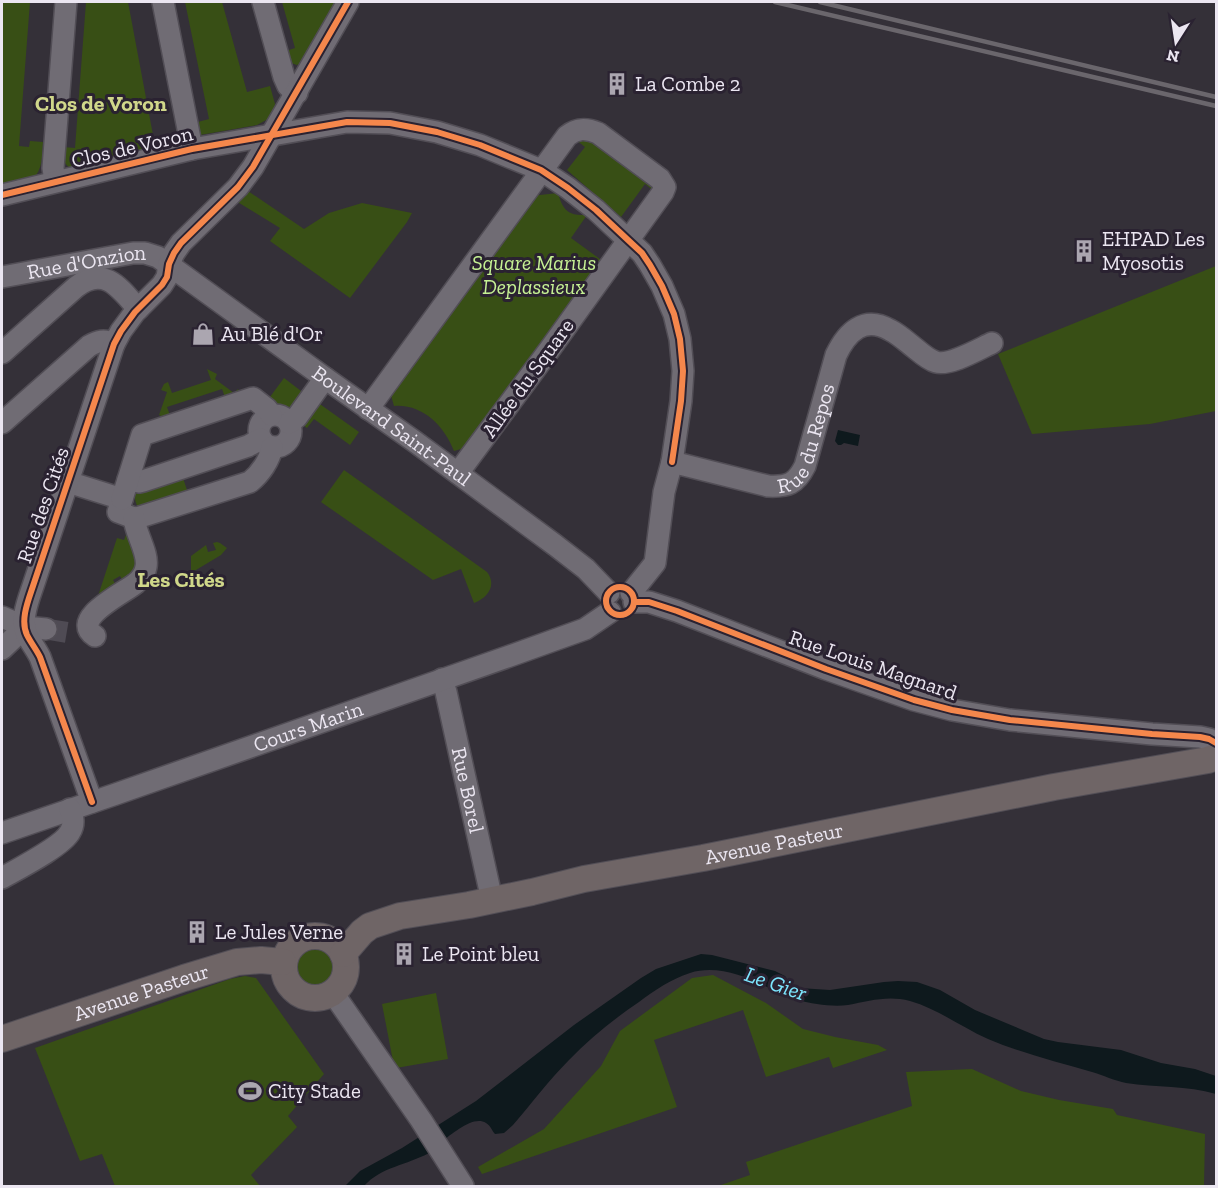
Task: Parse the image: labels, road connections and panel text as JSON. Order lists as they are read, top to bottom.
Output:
{
  "streets": {
    "main road": ["Avenue Pasteur"],
    "street": [
      "Clos de Voron",
      "Rue d'Onzion",
      "Allée du Square",
      "Boulevard Saint-Paul",
      "Rue du Repos",
      "Rue des Cités",
      "Rue Louis Magnard",
      "Cours Marin",
      "Rue Borel"
    ]
  },
  "crossings": [
    ["Clos de Voron", "Allée du Square"],
    ["Clos de Voron", "Rue du Repos"],
    ["Clos de Voron", "Rue des Cités"],
    ["Rue d'Onzion", "Boulevard Saint-Paul"],
    ["Rue d'Onzion", "Rue des Cités"],
    ["Allée du Square", "Boulevard Saint-Paul"],
    ["Boulevard Saint-Paul", "Rue des Cités"],
    ["Boulevard Saint-Paul", "Rue Louis Magnard"],
    ["Boulevard Saint-Paul", "Cours Marin"],
    ["Rue Louis Magnard", "Cours Marin"],
    ["Cours Marin", "Rue Borel"],
    ["Rue Borel", "Avenue Pasteur"]
  ],
  "districts": ["Clos de Voron", "Les Cités"],
  "water": ["Le Gier"],
  "parks": ["Square Marius Deplassieux"],
  "places": {
    "building": [
      "La Combe 2",
      "EHPAD Les Myosotis",
      "Le Jules Verne",
      "Le Point bleu"
    ],
    "shop": ["Au Blé d'Or"],
    "sports": ["City Stade"]
  },
  "north": "bottom"
}
